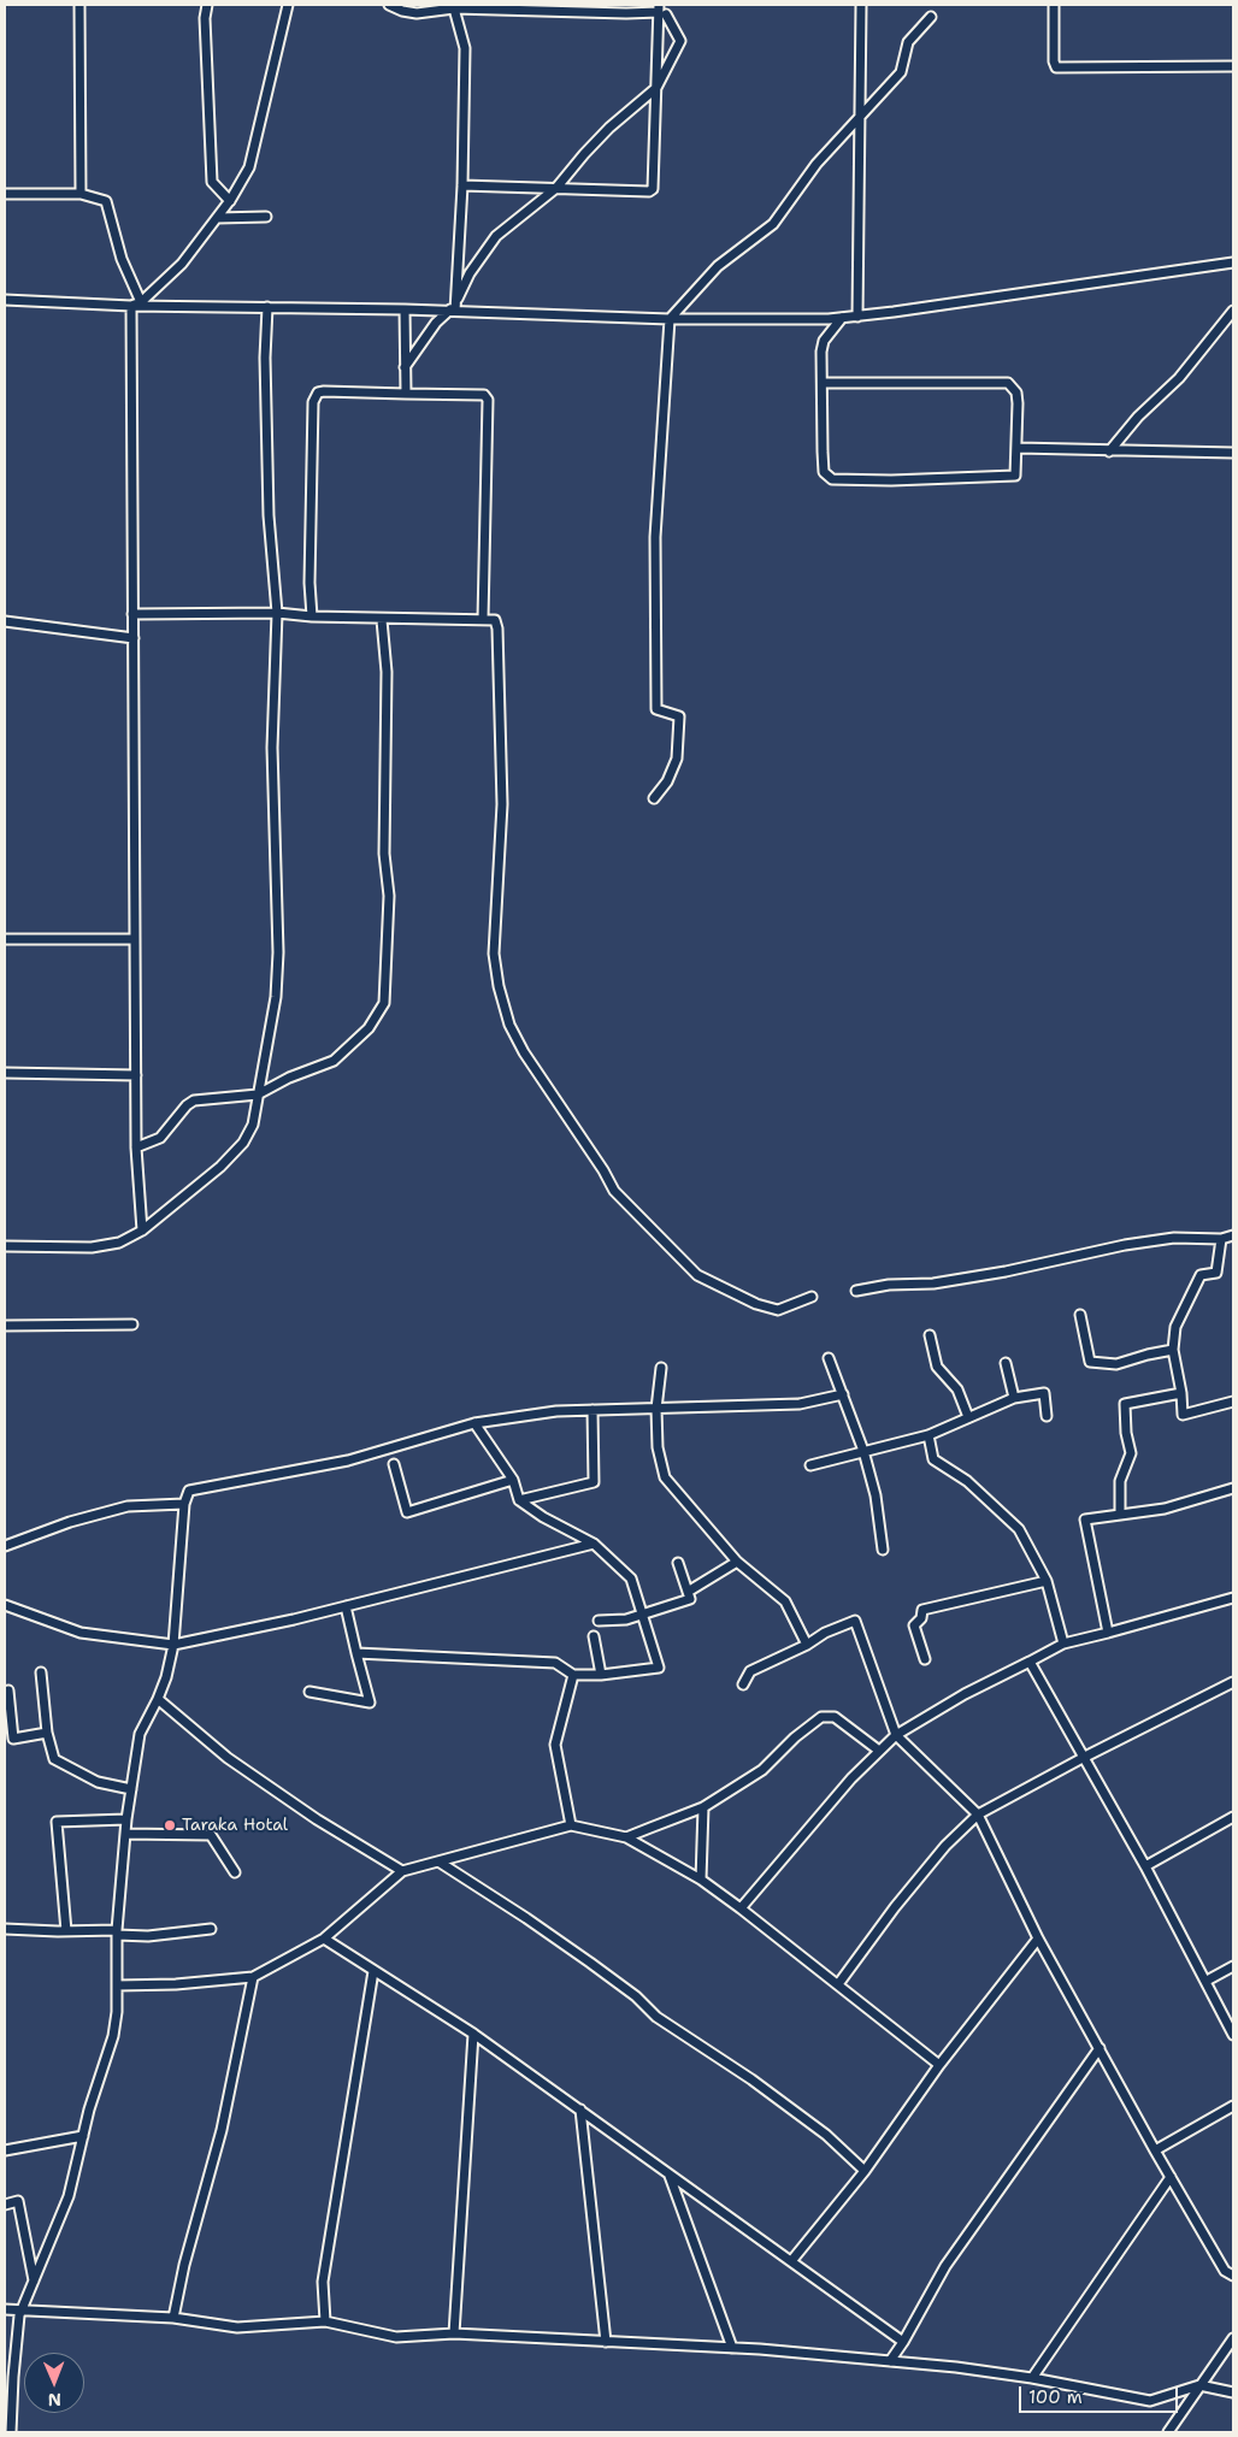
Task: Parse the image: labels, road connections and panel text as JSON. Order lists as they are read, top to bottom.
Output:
{
  "places": ["Taraka Hotal"],
  "scale_bar": "100 m",
  "north": "bottom"
}
